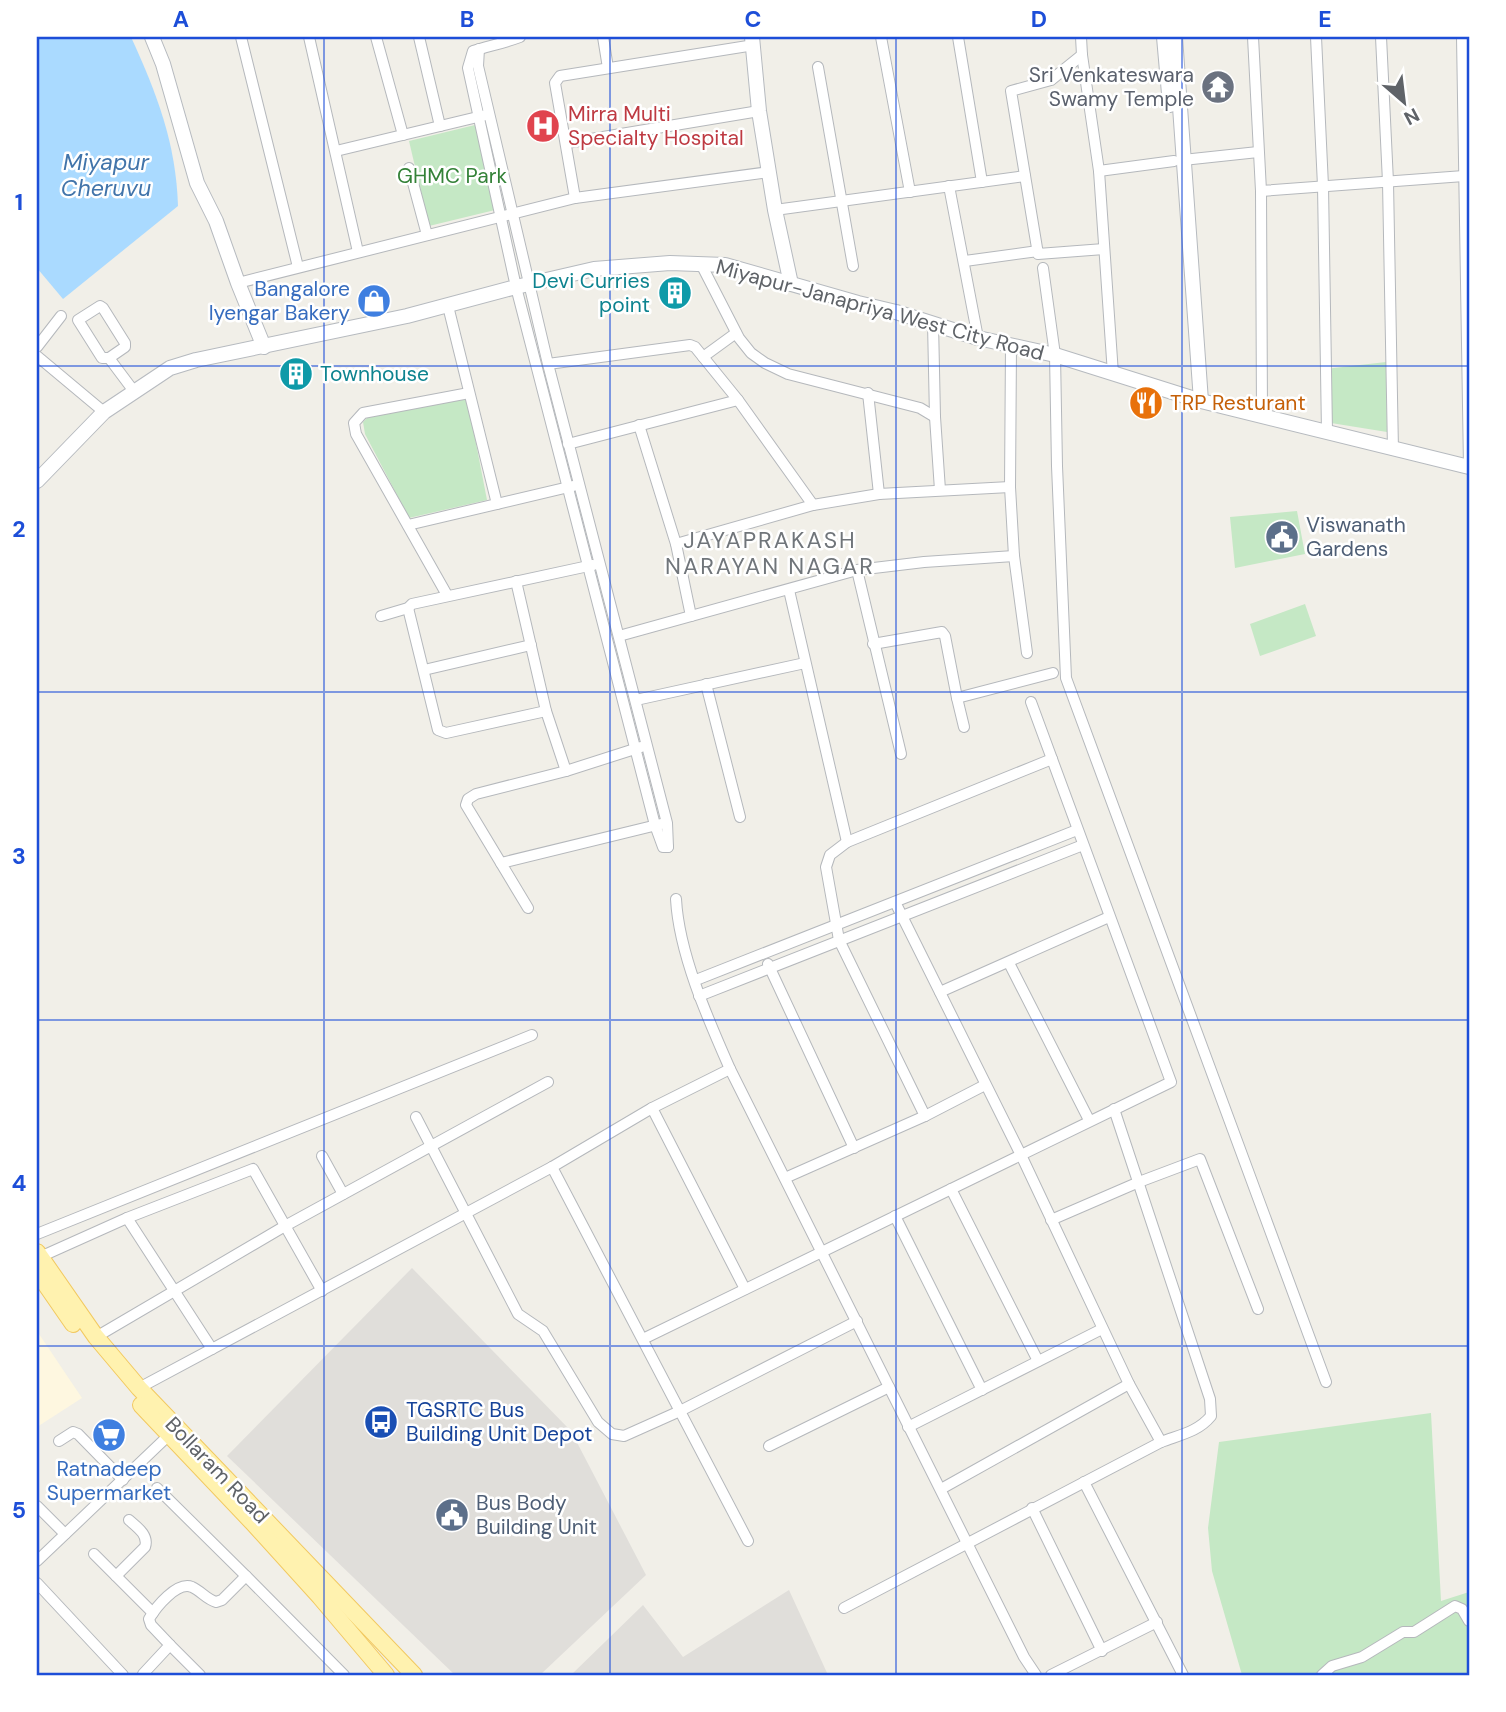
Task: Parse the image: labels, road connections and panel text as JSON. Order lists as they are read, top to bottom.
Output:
{
  "streets": {
    "main road": ["Bollaram Road"],
    "street": ["Miyapur-Janapriya West City Road"]
  },
  "districts": ["JAYAPRAKASH NARAYAN NAGAR"],
  "water": ["Miyapur Cheruvu"],
  "parks": ["GHMC Park"],
  "places": {
    "temple": ["Sri Venkateswara Swamy Temple"],
    "hospital": ["Mirra Multi Specialty Hospital"],
    "building": ["Devi Curries point", "Townhouse"],
    "shop": ["Bangalore Iyengar Bakery"],
    "restaurant": ["TRP Resturant"],
    "public building": ["Viswanath Gardens", "Bus Body Building Unit"],
    "bus stop": ["TGSRTC Bus Building Unit Depot"],
    "supermarket": ["Ratnadeep Supermarket"]
  },
  "north": "bottom right",
  "grid": {
    "columns": [
      "A",
      "B",
      "C",
      "D",
      "E"
    ],
    "rows": [
      "1",
      "2",
      "3",
      "4",
      "5"
    ]
  }
}
